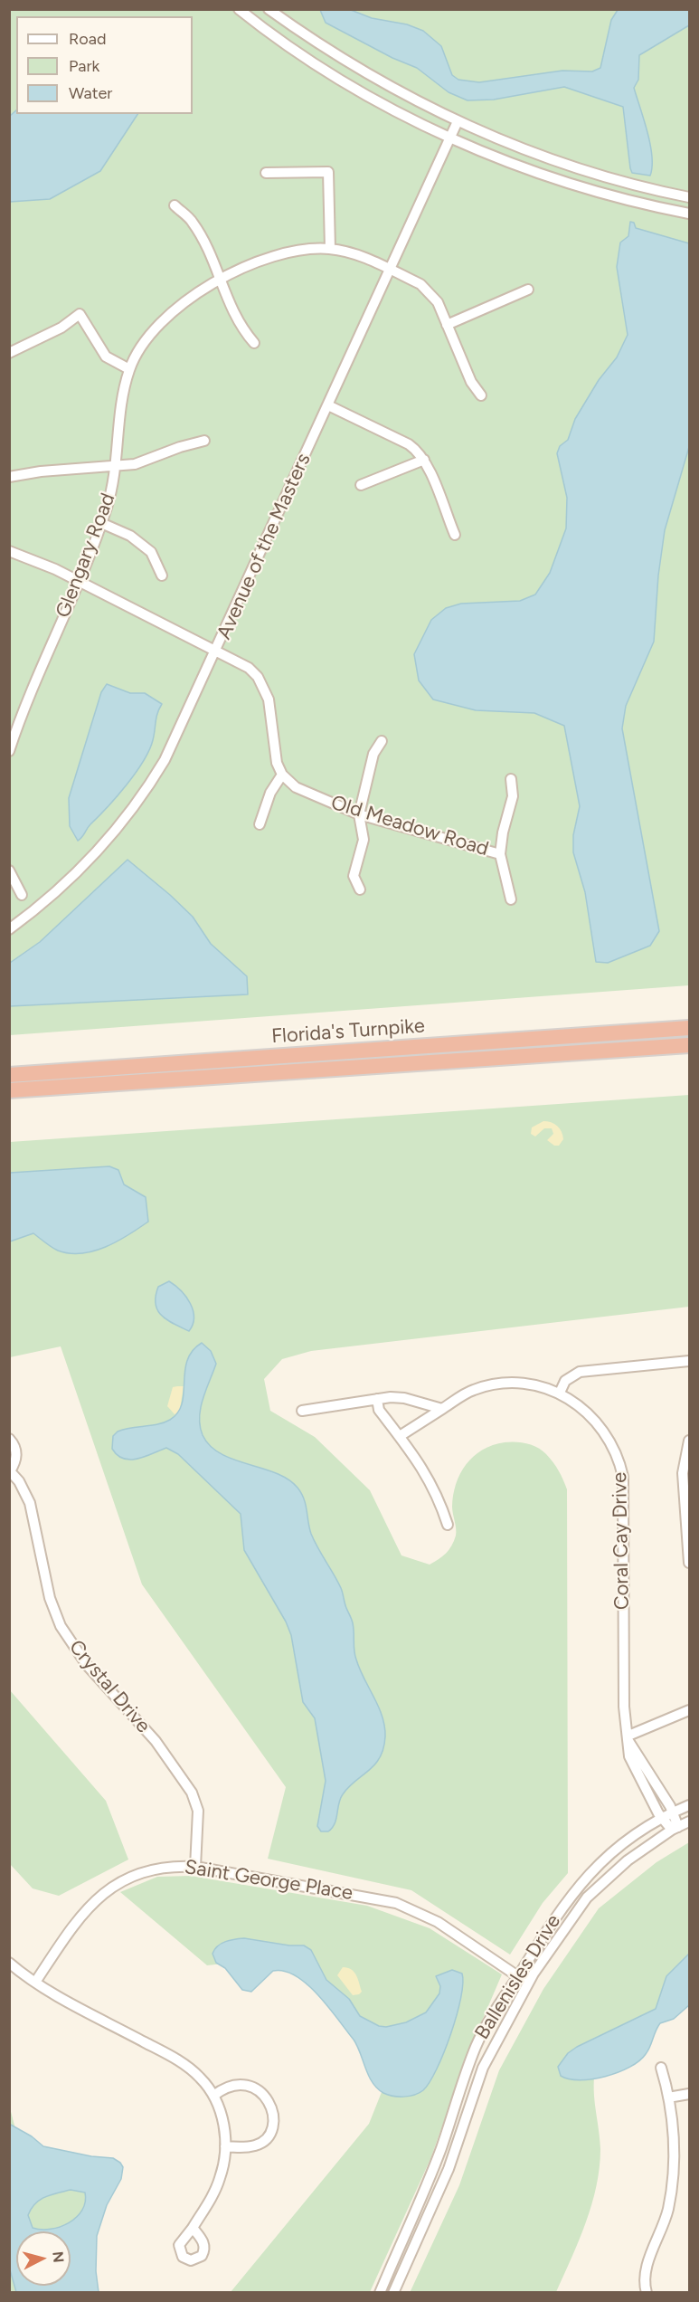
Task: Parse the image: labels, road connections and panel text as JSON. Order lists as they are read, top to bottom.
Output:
{
  "streets": {
    "highway": ["Florida's Turnpike"],
    "street": [
      "Avenue of the Masters",
      "Glengary Road",
      "Old Meadow Road",
      "Coral Cay Drive",
      "Crystal Drive",
      "Saint George Place",
      "Ballenisles Drive"
    ]
  },
  "crossings": [
    ["Avenue of the Masters", "Glengary Road"],
    ["Coral Cay Drive", "Ballenisles Drive"],
    ["Crystal Drive", "Saint George Place"],
    ["Saint George Place", "Ballenisles Drive"]
  ],
  "legend": ["Road", "Park", "Water"],
  "north": "right"
}
